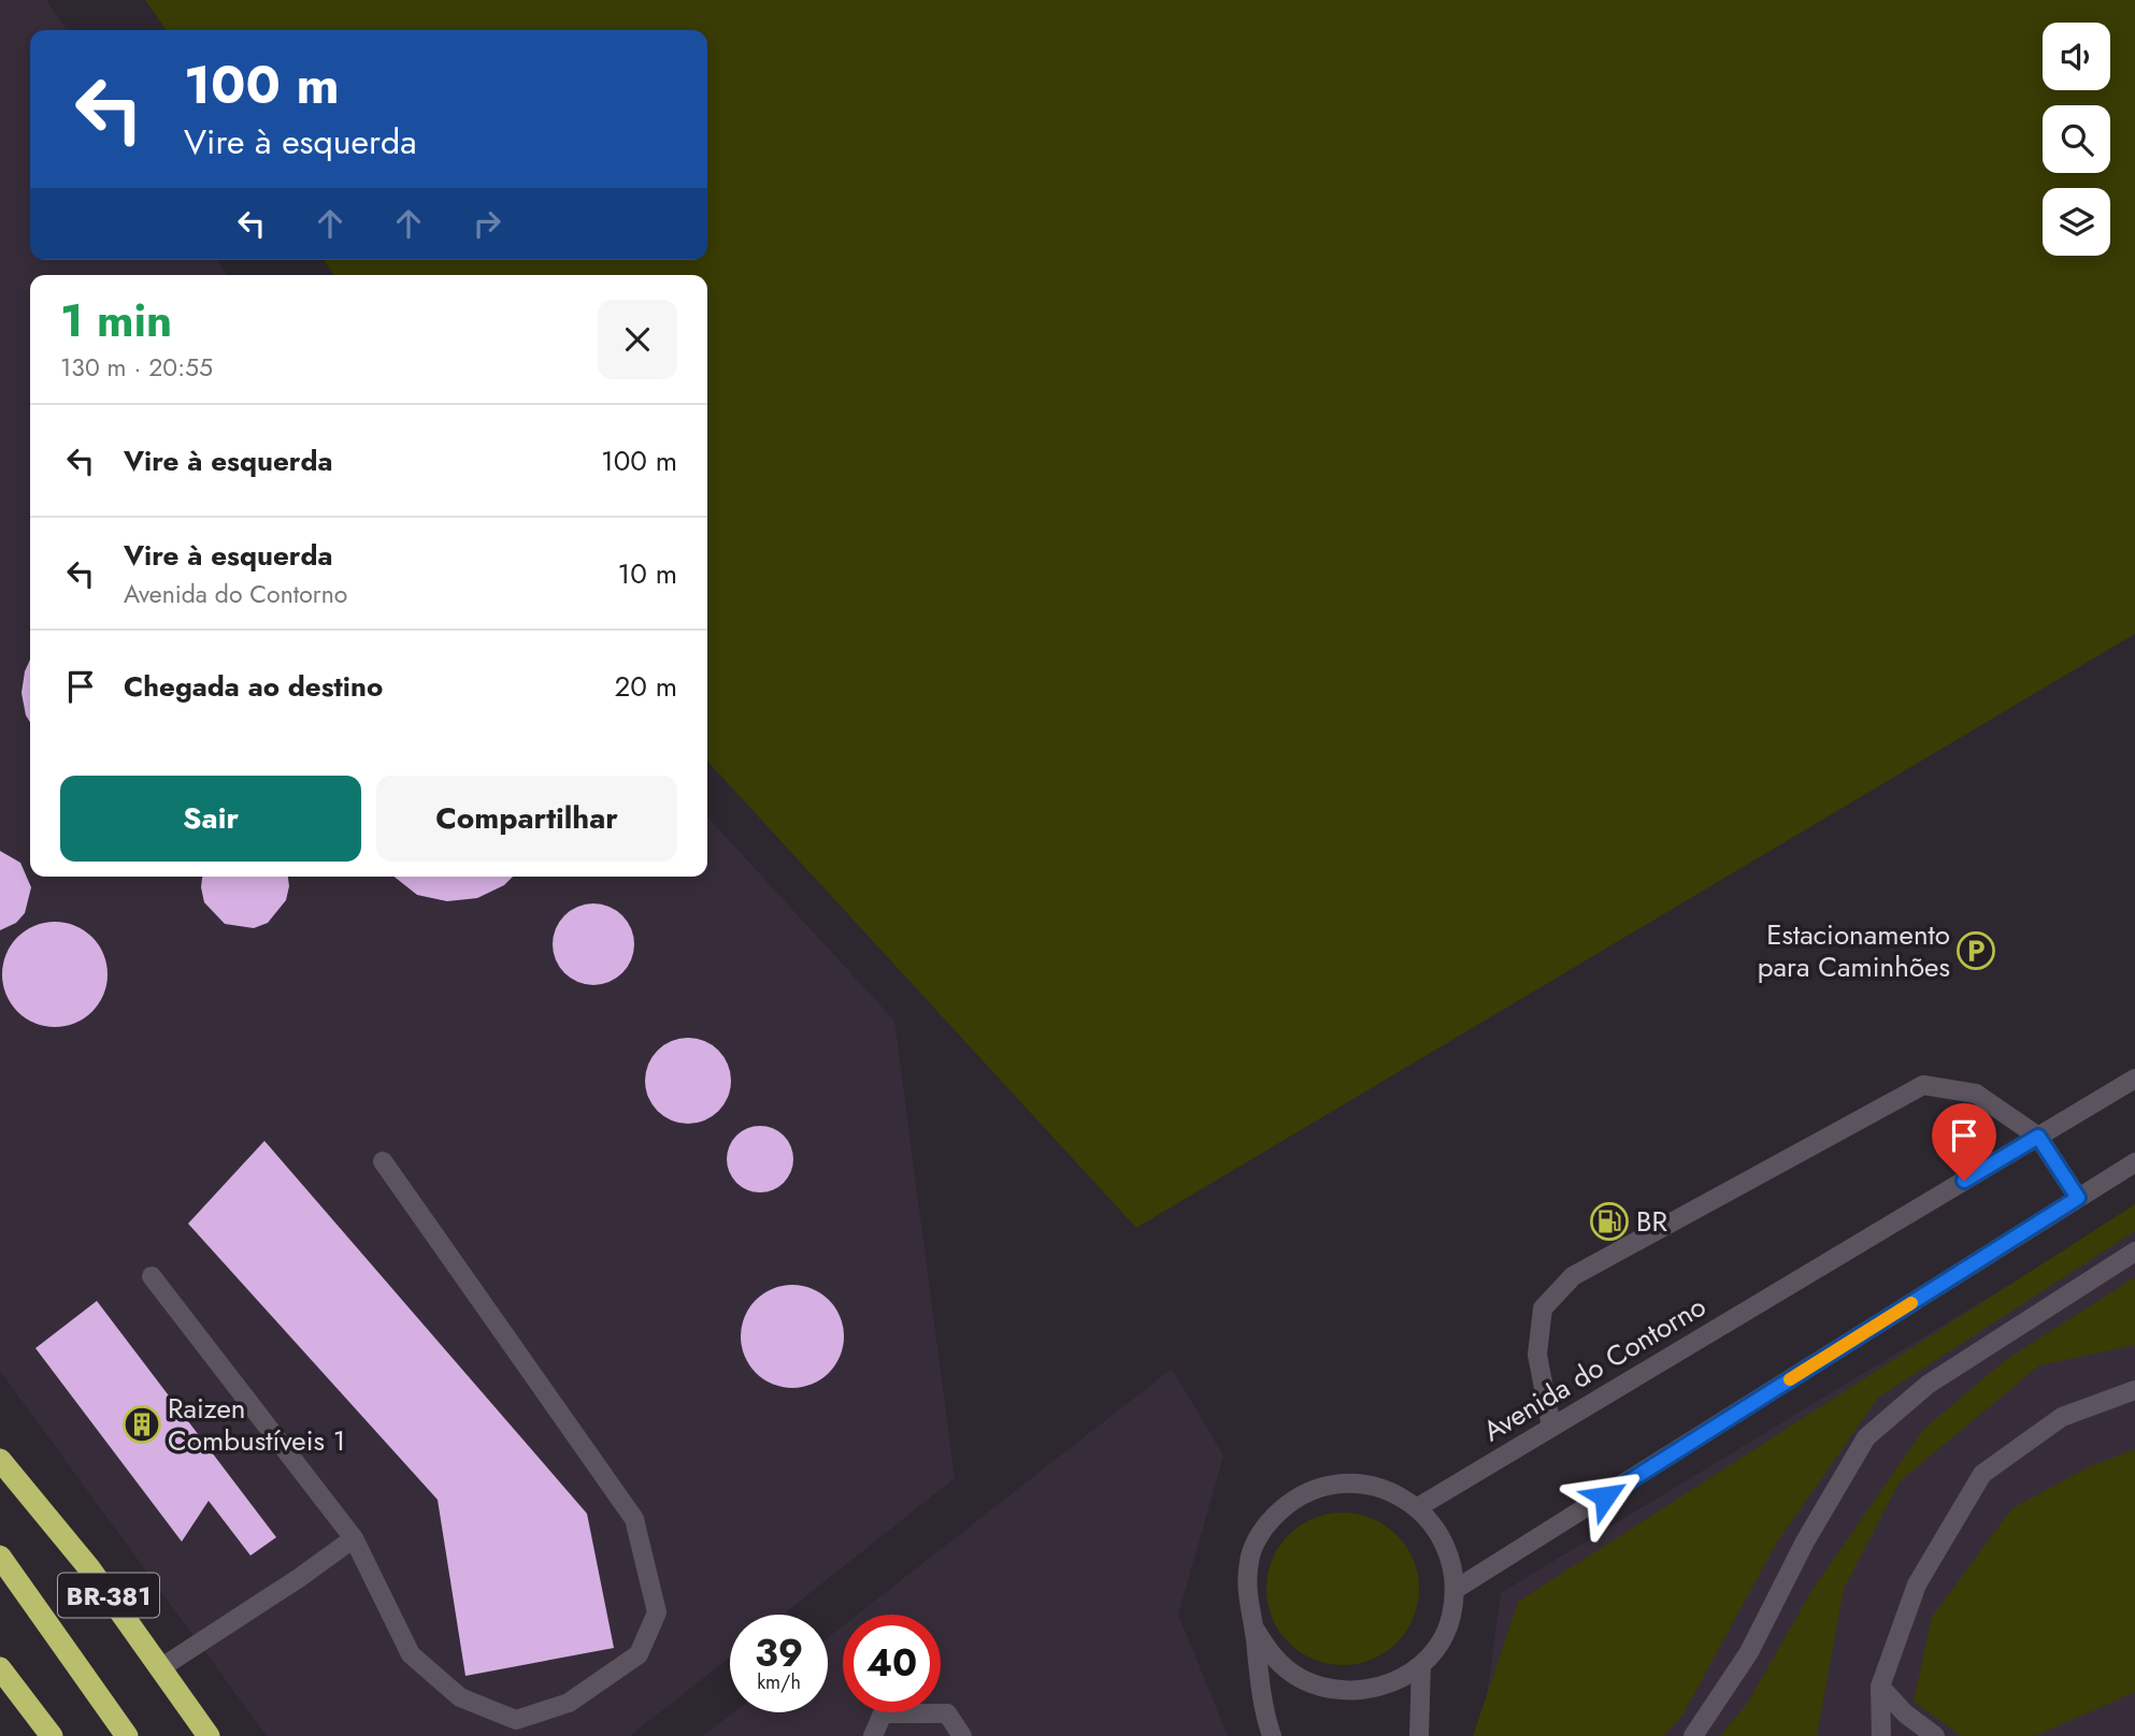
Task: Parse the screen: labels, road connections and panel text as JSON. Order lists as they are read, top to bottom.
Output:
{
  "streets": {
    "highway": ["BR-381"],
    "street": ["Avenida do Contorno"]
  },
  "places": {
    "parking": ["Estacionamento para Caminhões"],
    "fuel station": ["BR"],
    "building": ["Raizen Combustíveis 1"]
  },
  "page": {
    "turn": ["100 m", "Vire à esquerda"],
    "heading": ["1 min", "130 m · 20:55"],
    "list": [
      {
        "name": "Vire à esquerda",
        "value": "100 m"
      },
      {
        "name": "Vire à esquerda",
        "note": "Avenida do Contorno",
        "value": "10 m"
      },
      {
        "name": "Chegada ao destino",
        "value": "20 m"
      }
    ],
    "buttons": ["Sair", "Compartilhar"],
    "speed": "39 km/h",
    "limit": "40"
  }
}
